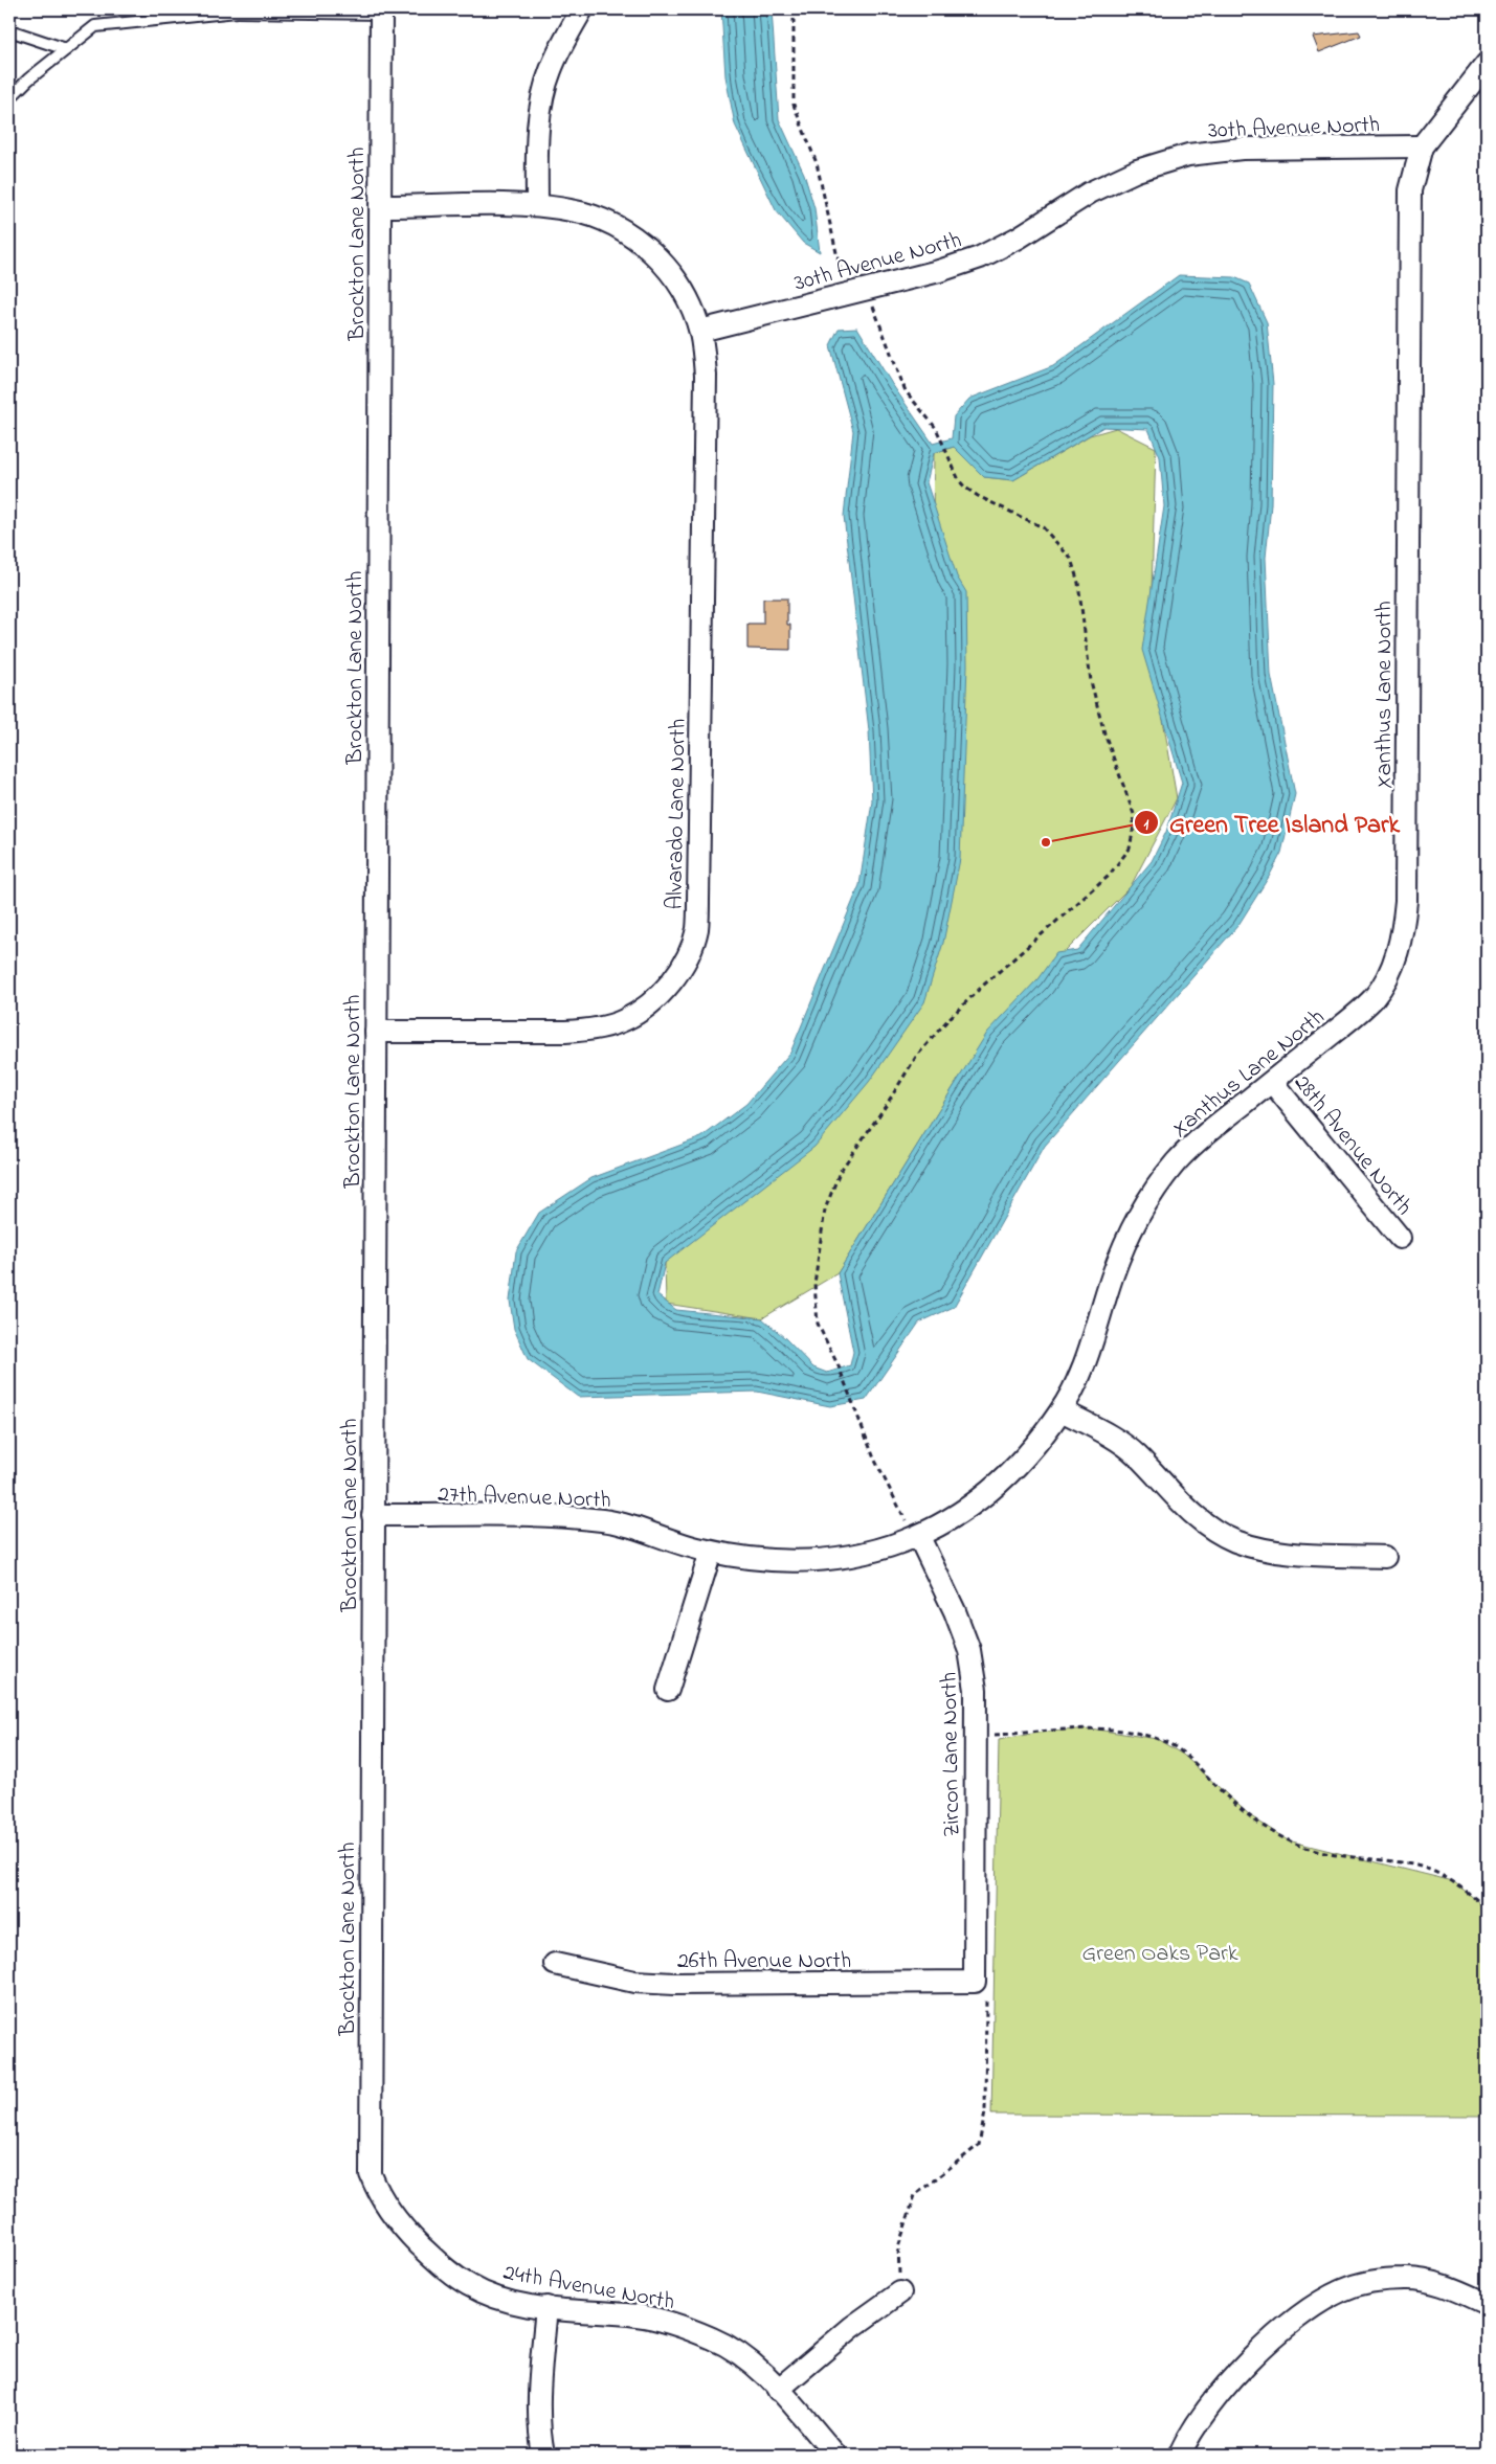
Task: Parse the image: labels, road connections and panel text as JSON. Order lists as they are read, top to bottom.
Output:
{
  "streets": {
    "street": [
      "30th Avenue North",
      "Brockton Lane North",
      "Xanthus Lane North",
      "Alvarado Lane North",
      "28th Avenue North",
      "27th Avenue North",
      "Zircon Lane North",
      "26th Avenue North",
      "24th Avenue North"
    ]
  },
  "crossings": [
    ["30th Avenue North", "Xanthus Lane North"],
    ["30th Avenue North", "Alvarado Lane North"],
    ["Brockton Lane North", "Alvarado Lane North"],
    ["Brockton Lane North", "27th Avenue North"],
    ["Brockton Lane North", "24th Avenue North"],
    ["Xanthus Lane North", "28th Avenue North"],
    ["Xanthus Lane North", "27th Avenue North"],
    ["27th Avenue North", "Zircon Lane North"],
    ["Zircon Lane North", "26th Avenue North"]
  ],
  "parks": ["Green Oaks Park"],
  "places": ["Green Tree Island Park"]
}
